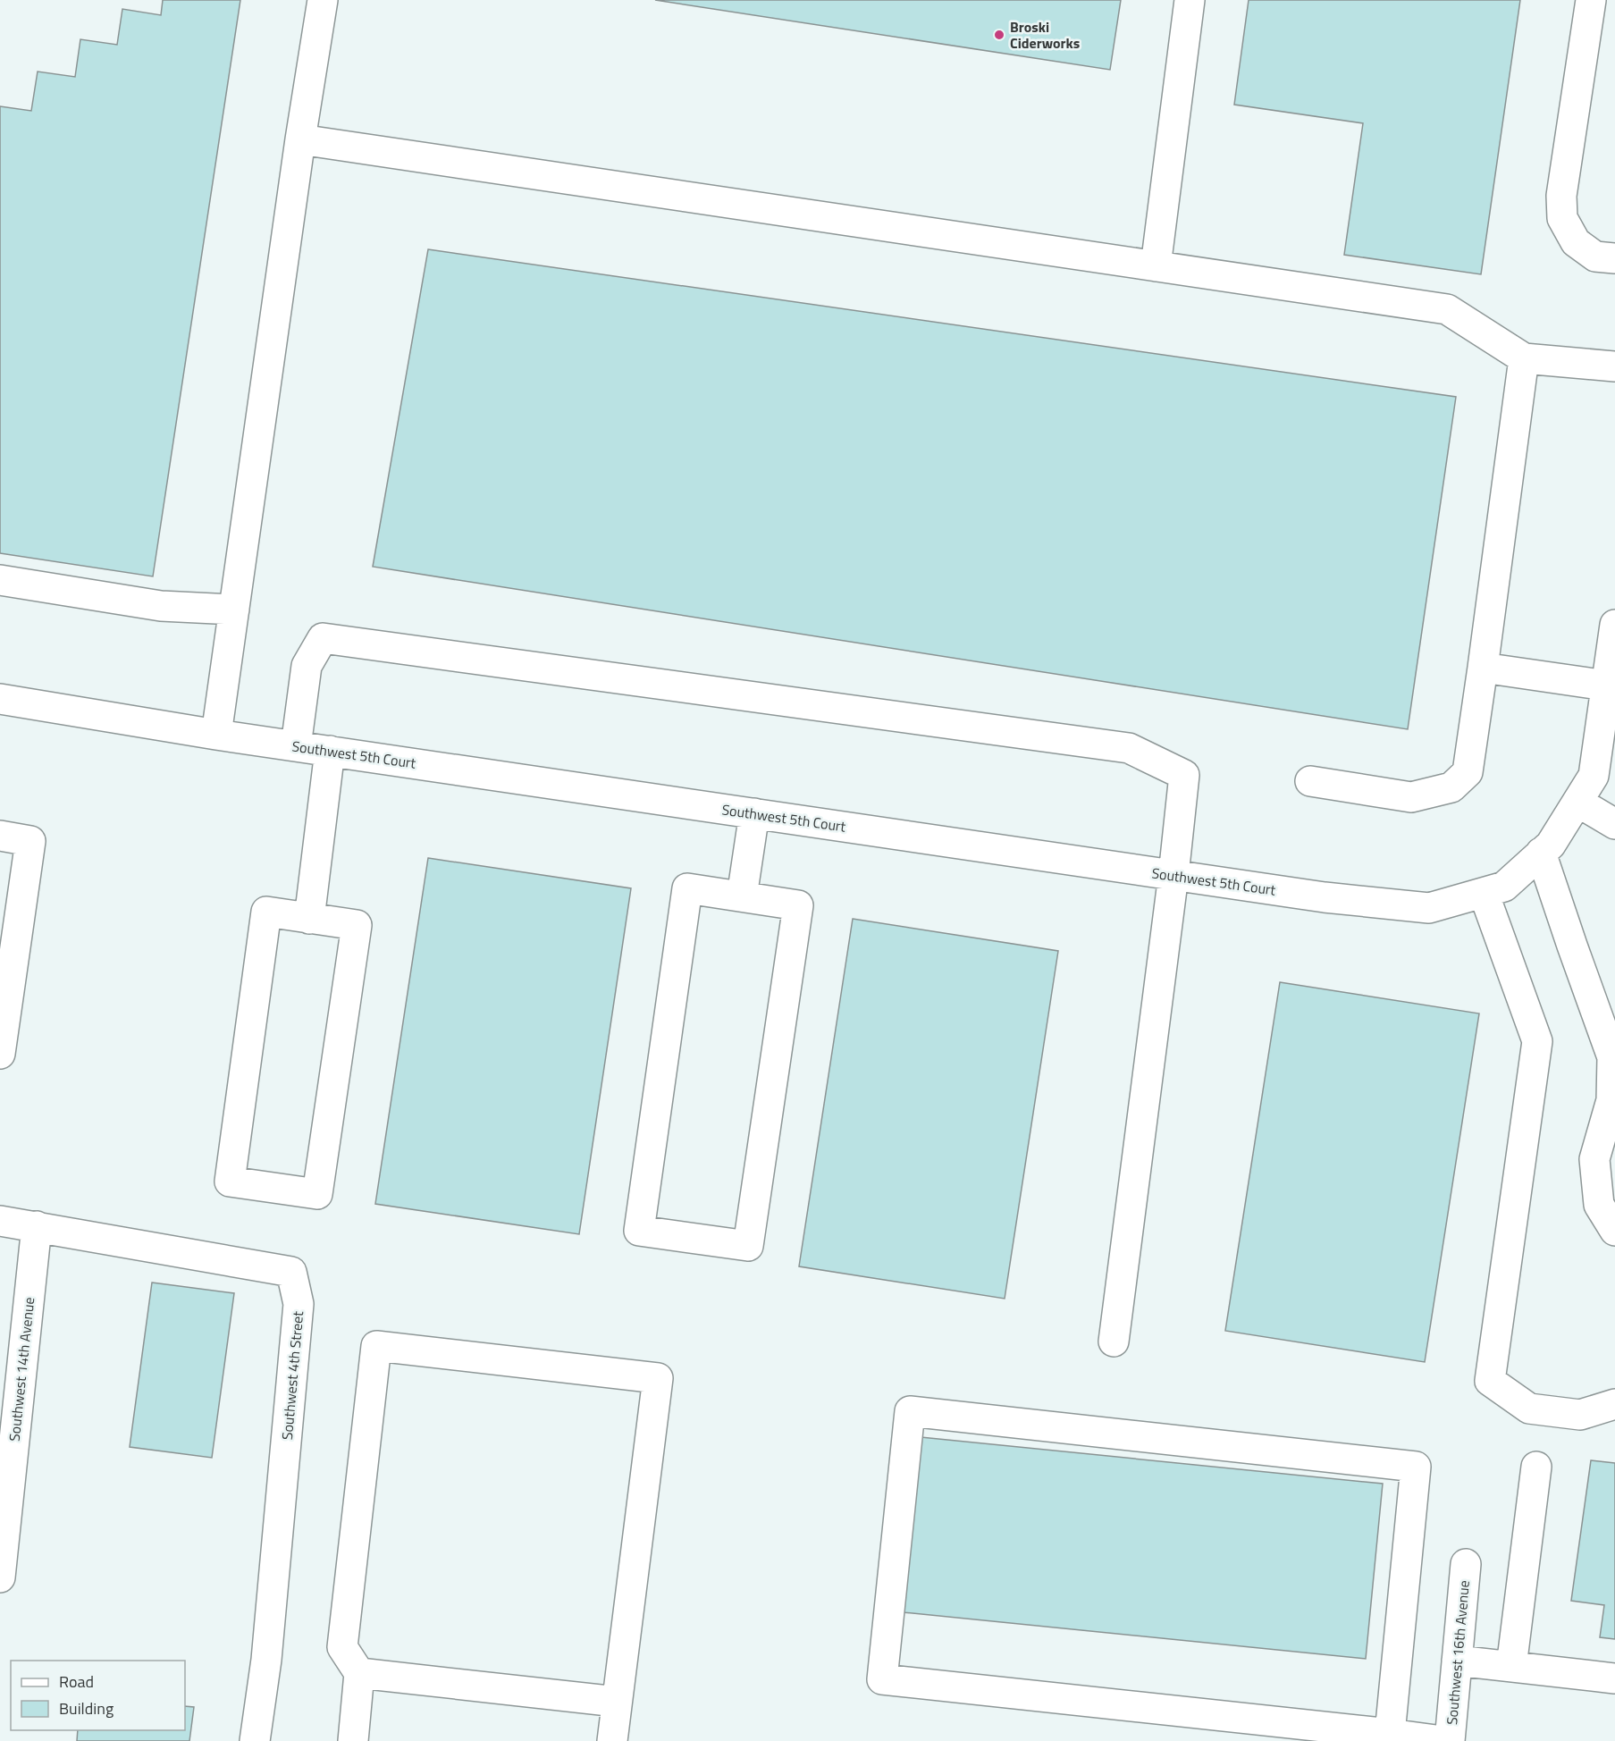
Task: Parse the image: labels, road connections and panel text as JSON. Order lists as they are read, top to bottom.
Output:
{
  "streets": {
    "street": [
      "Southwest 5th Court",
      "Southwest 14th Avenue",
      "Southwest 4th Street",
      "Southwest 16th Avenue"
    ]
  },
  "crossings": [
    ["Southwest 14th Avenue", "Southwest 4th Street"]
  ],
  "places": ["Broski Ciderworks"],
  "legend": ["Road", "Building"]
}
